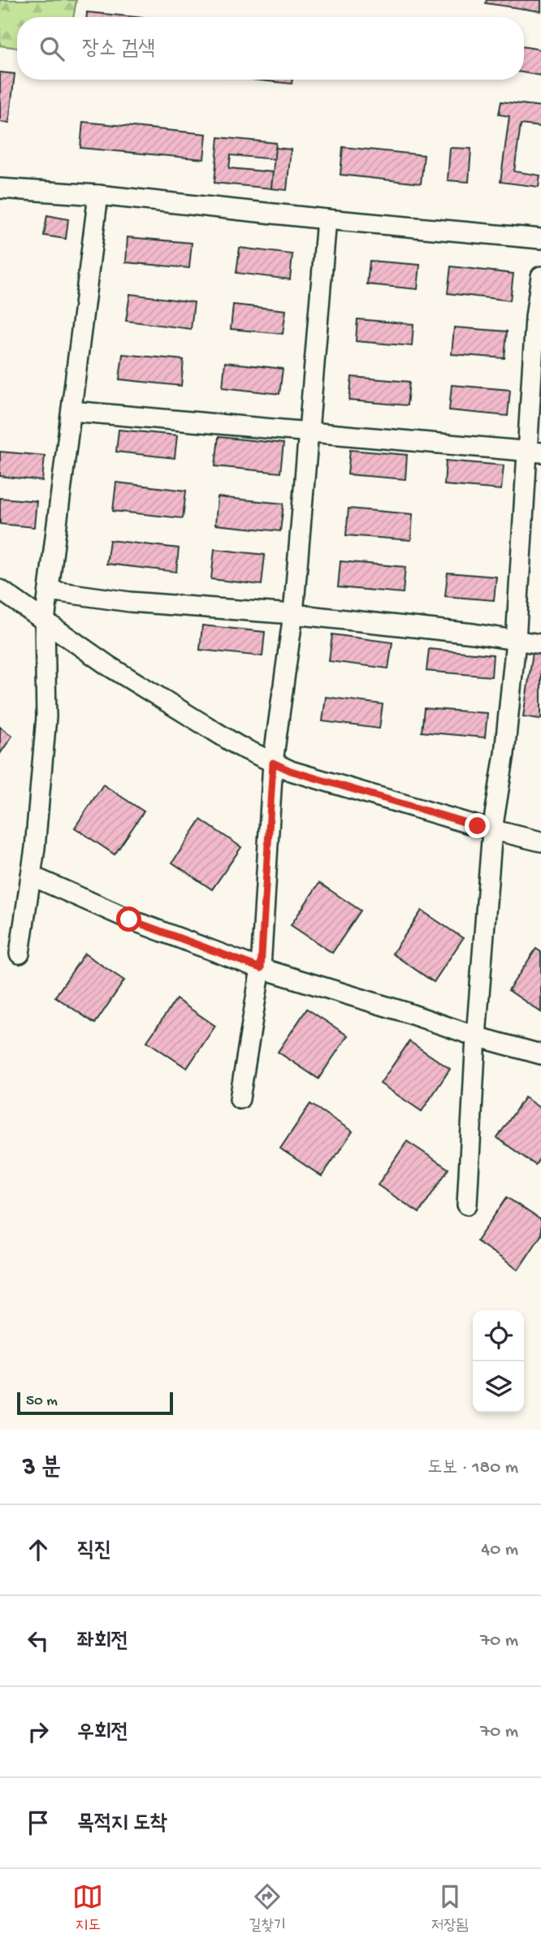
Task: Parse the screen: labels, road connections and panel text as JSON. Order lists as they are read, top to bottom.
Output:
{
  "scale_bar": "50 m",
  "page": {
    "search": "장소 검색",
    "scale": "50 m",
    "heading": ["3 분", "도보 · 180 m"],
    "list": [
      ["직진", "40 m"],
      ["좌회전", "70 m"],
      ["우회전", "70 m"],
      "목적지 도착"
    ],
    "nav": ["지도", "길찾기", "저장됨"]
  }
}
